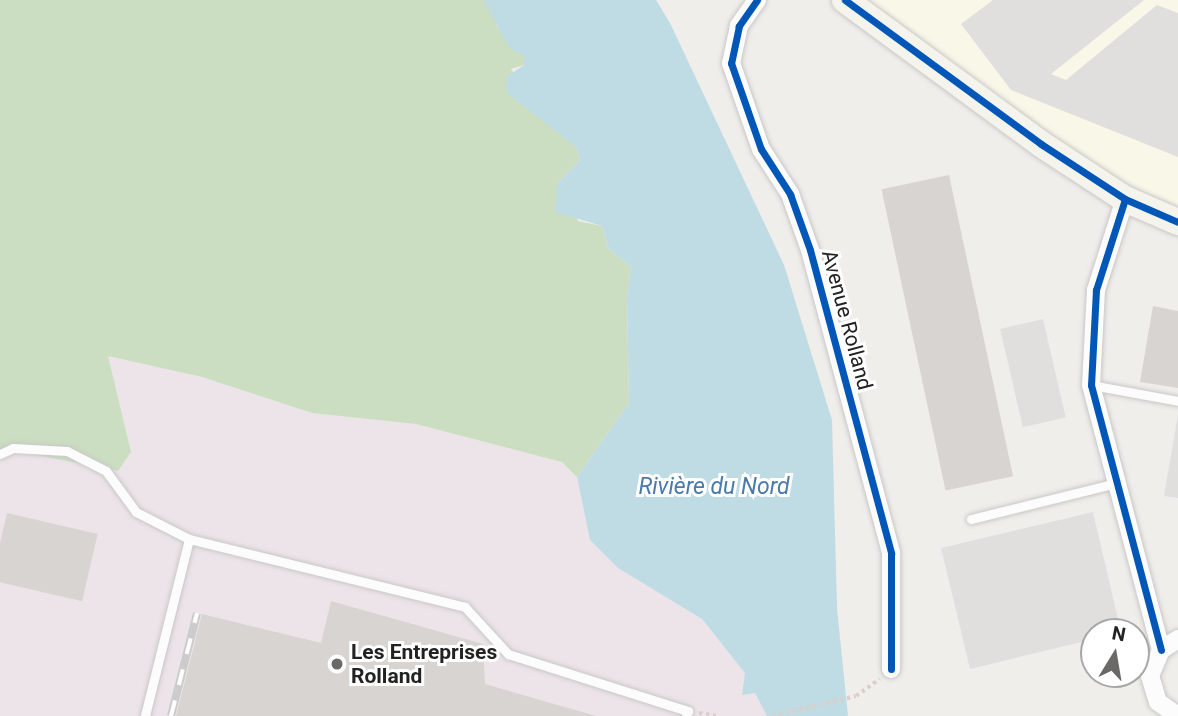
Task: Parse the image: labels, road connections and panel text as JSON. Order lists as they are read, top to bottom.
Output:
{
  "streets": {
    "street": ["Avenue Rolland"]
  },
  "water": ["Rivière du Nord"],
  "places": ["Les Entreprises Rolland"],
  "north": "top"
}
